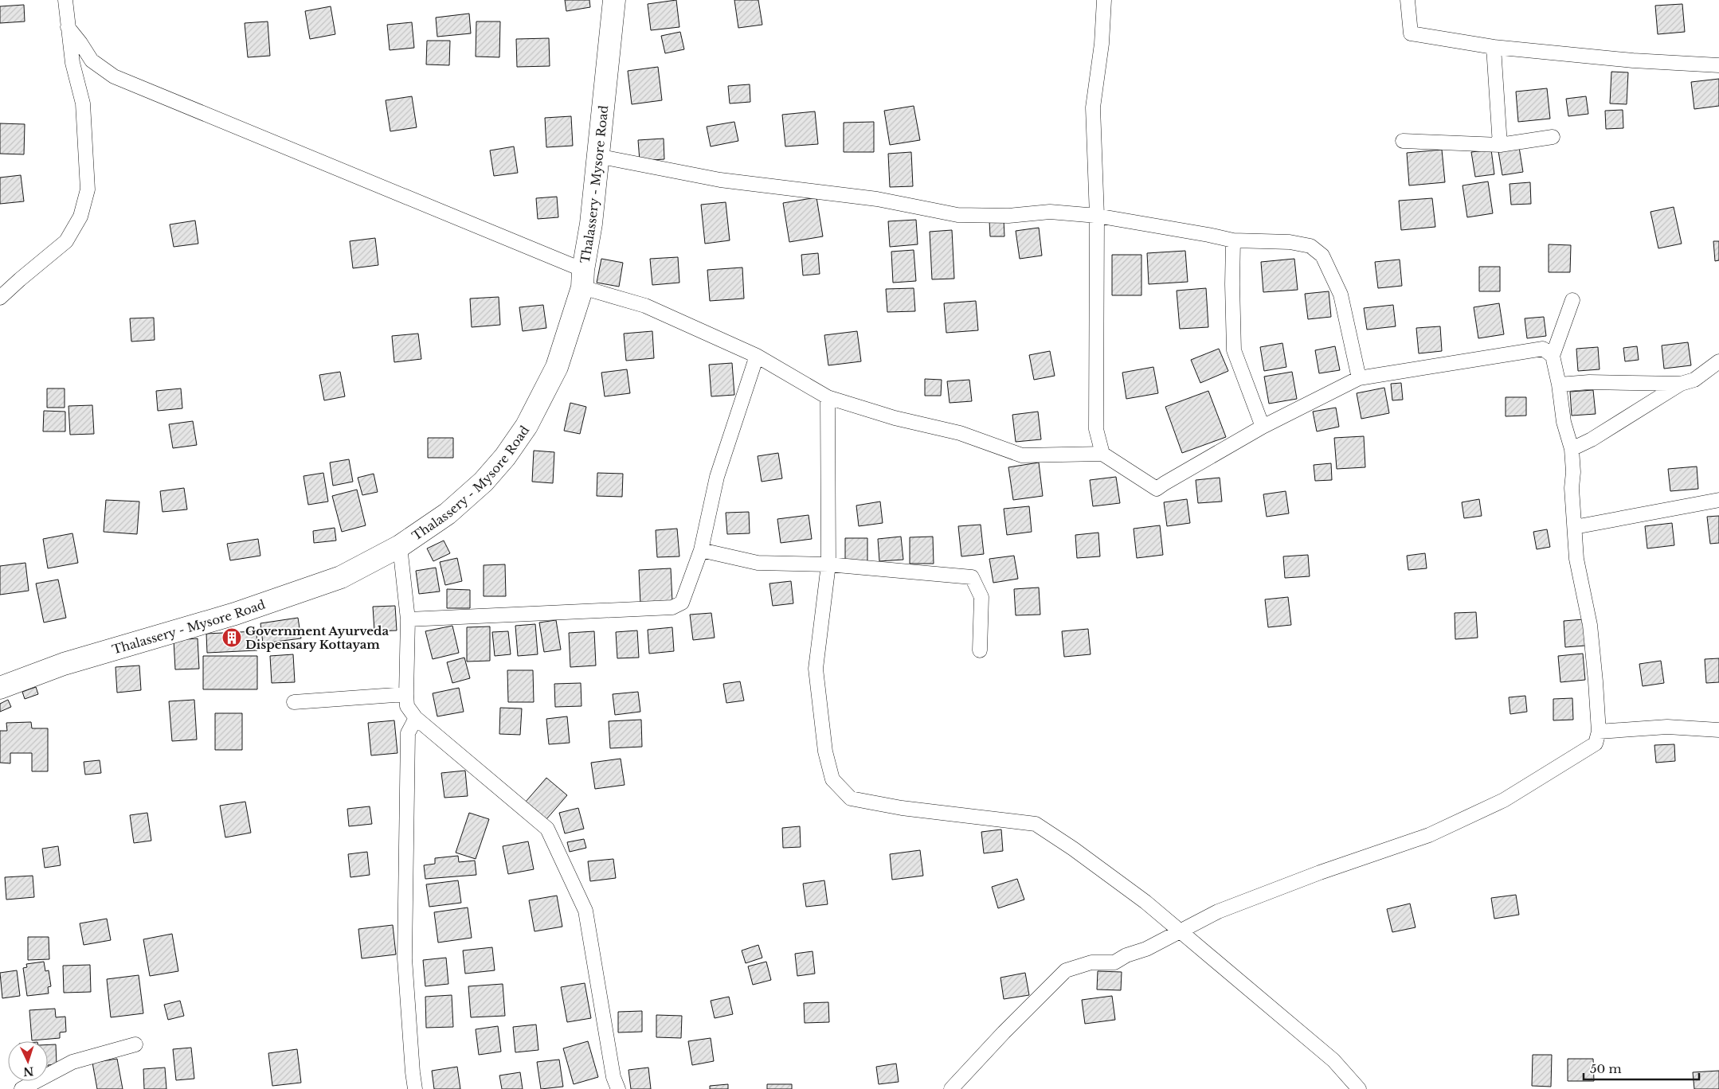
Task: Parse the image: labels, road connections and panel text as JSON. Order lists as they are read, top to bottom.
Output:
{
  "streets": {
    "main road": ["Thalassery - Mysore Road"]
  },
  "places": {
    "building": ["Government Ayurveda Dispensary Kottayam"]
  },
  "scale_bar": "50 m",
  "north": "bottom"
}
